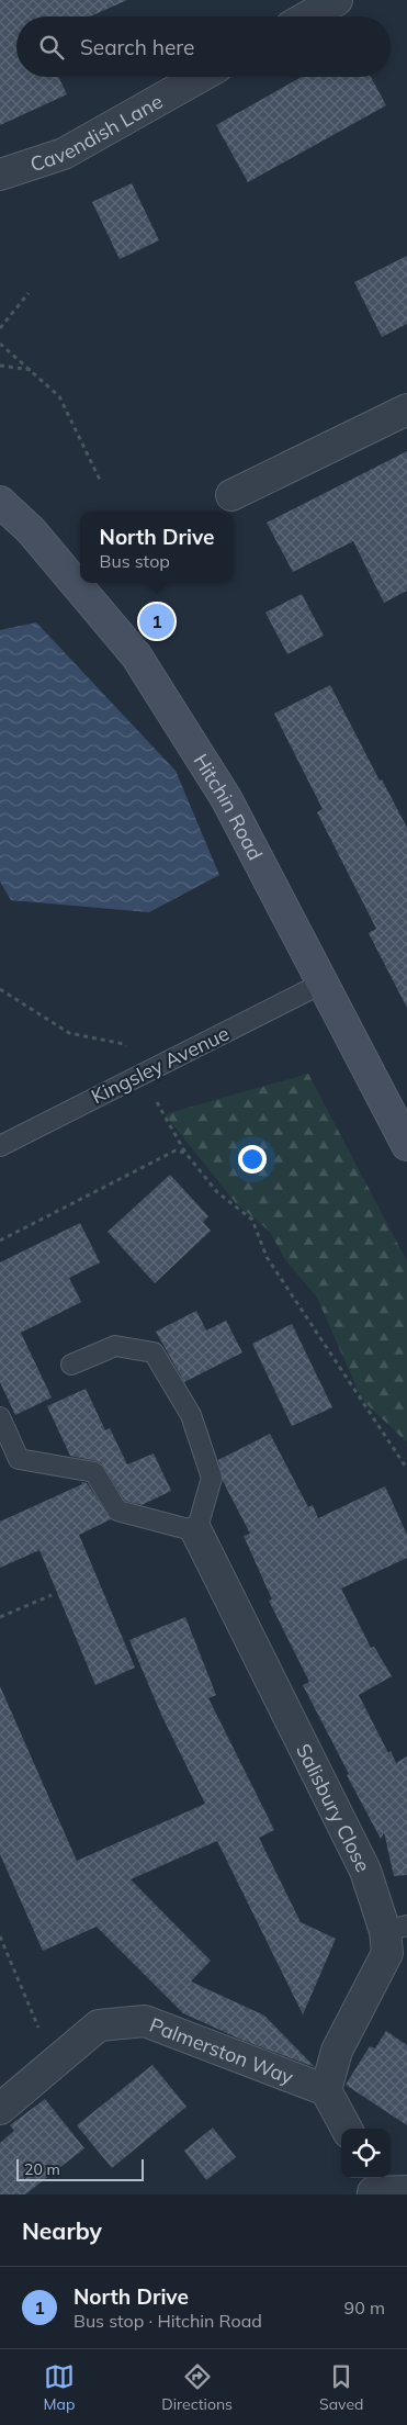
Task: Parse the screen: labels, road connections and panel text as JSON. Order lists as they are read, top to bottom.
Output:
{
  "streets": {
    "street": [
      "Cavendish Lane",
      "Hitchin Road",
      "Salisbury Close",
      "Palmerston Way"
    ],
    "lane": ["Kingsley Avenue"]
  },
  "crossings": [
    ["Hitchin Road", "Kingsley Avenue"],
    ["Salisbury Close", "Palmerston Way"]
  ],
  "scale_bar": "20 m",
  "page": {
    "search": "Search here",
    "popup": ["North Drive", "Bus stop"],
    "pins": "1",
    "scale": "20 m",
    "heading": "Nearby",
    "list": [
      {
        "mark": "1",
        "name": "North Drive",
        "note": "Bus stop · Hitchin Road",
        "value": "90 m"
      }
    ],
    "nav": ["Map", "Directions", "Saved"]
  }
}
